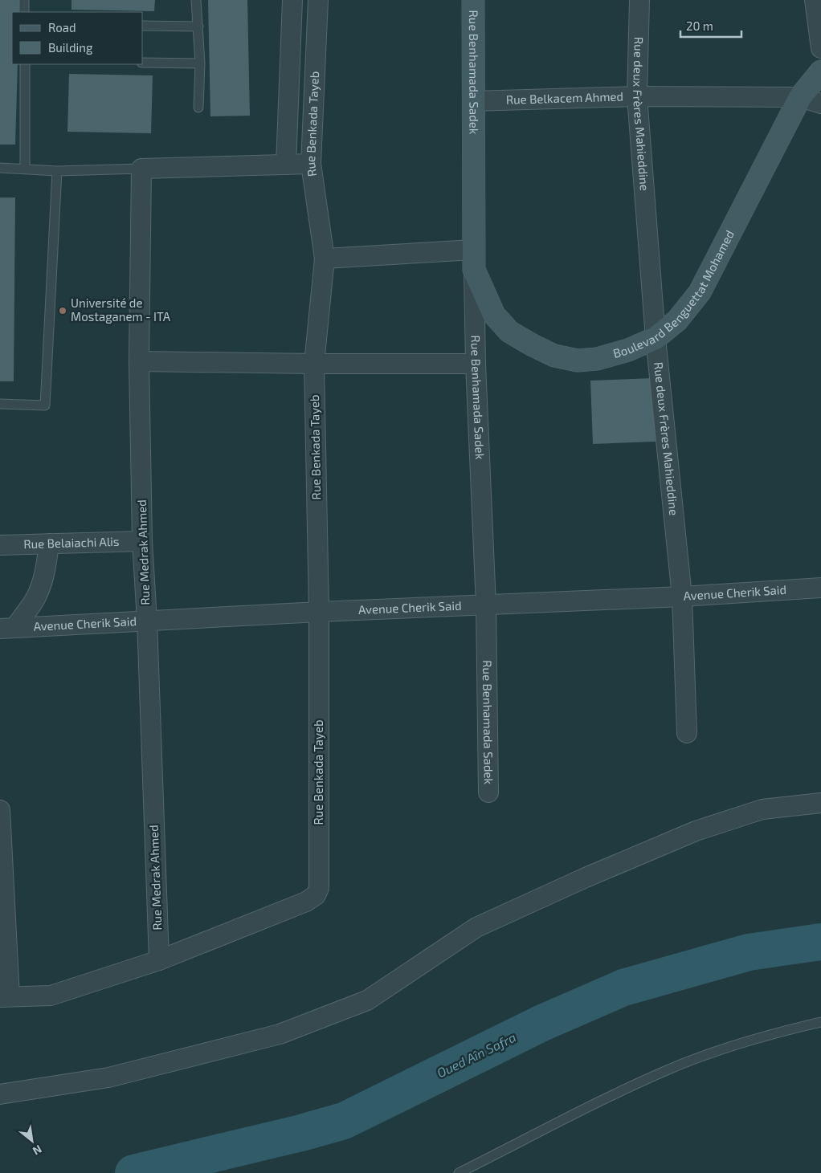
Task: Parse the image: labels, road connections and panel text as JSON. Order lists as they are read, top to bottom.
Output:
{
  "streets": {
    "main road": ["Rue Benhamada Sadek", "Boulevard Benguettat Mohamed"],
    "street": [
      "Rue Belkacem Ahmed",
      "Rue deux Frères Mahieddine",
      "Rue Benkada Tayeb",
      "Rue Belaiachi Alis",
      "Rue Medrak Ahmed",
      "Avenue Cherik Said"
    ]
  },
  "crossings": [
    ["Rue Benhamada Sadek", "Rue Belkacem Ahmed"],
    ["Rue Benhamada Sadek", "Boulevard Benguettat Mohamed"],
    ["Rue Benhamada Sadek", "Avenue Cherik Said"],
    ["Rue Belkacem Ahmed", "Rue deux Frères Mahieddine"],
    ["Rue Belkacem Ahmed", "Boulevard Benguettat Mohamed"],
    ["Rue deux Frères Mahieddine", "Boulevard Benguettat Mohamed"],
    ["Rue deux Frères Mahieddine", "Avenue Cherik Said"],
    ["Rue Benkada Tayeb", "Rue Medrak Ahmed"],
    ["Rue Benkada Tayeb", "Avenue Cherik Said"],
    ["Rue Belaiachi Alis", "Rue Medrak Ahmed"],
    ["Rue Medrak Ahmed", "Avenue Cherik Said"]
  ],
  "water": ["Oued Aîn Safra"],
  "places": ["Université de Mostaganem - ITA"],
  "legend": ["Road", "Building"],
  "scale_bar": "20 m",
  "north": "bottom right"
}
